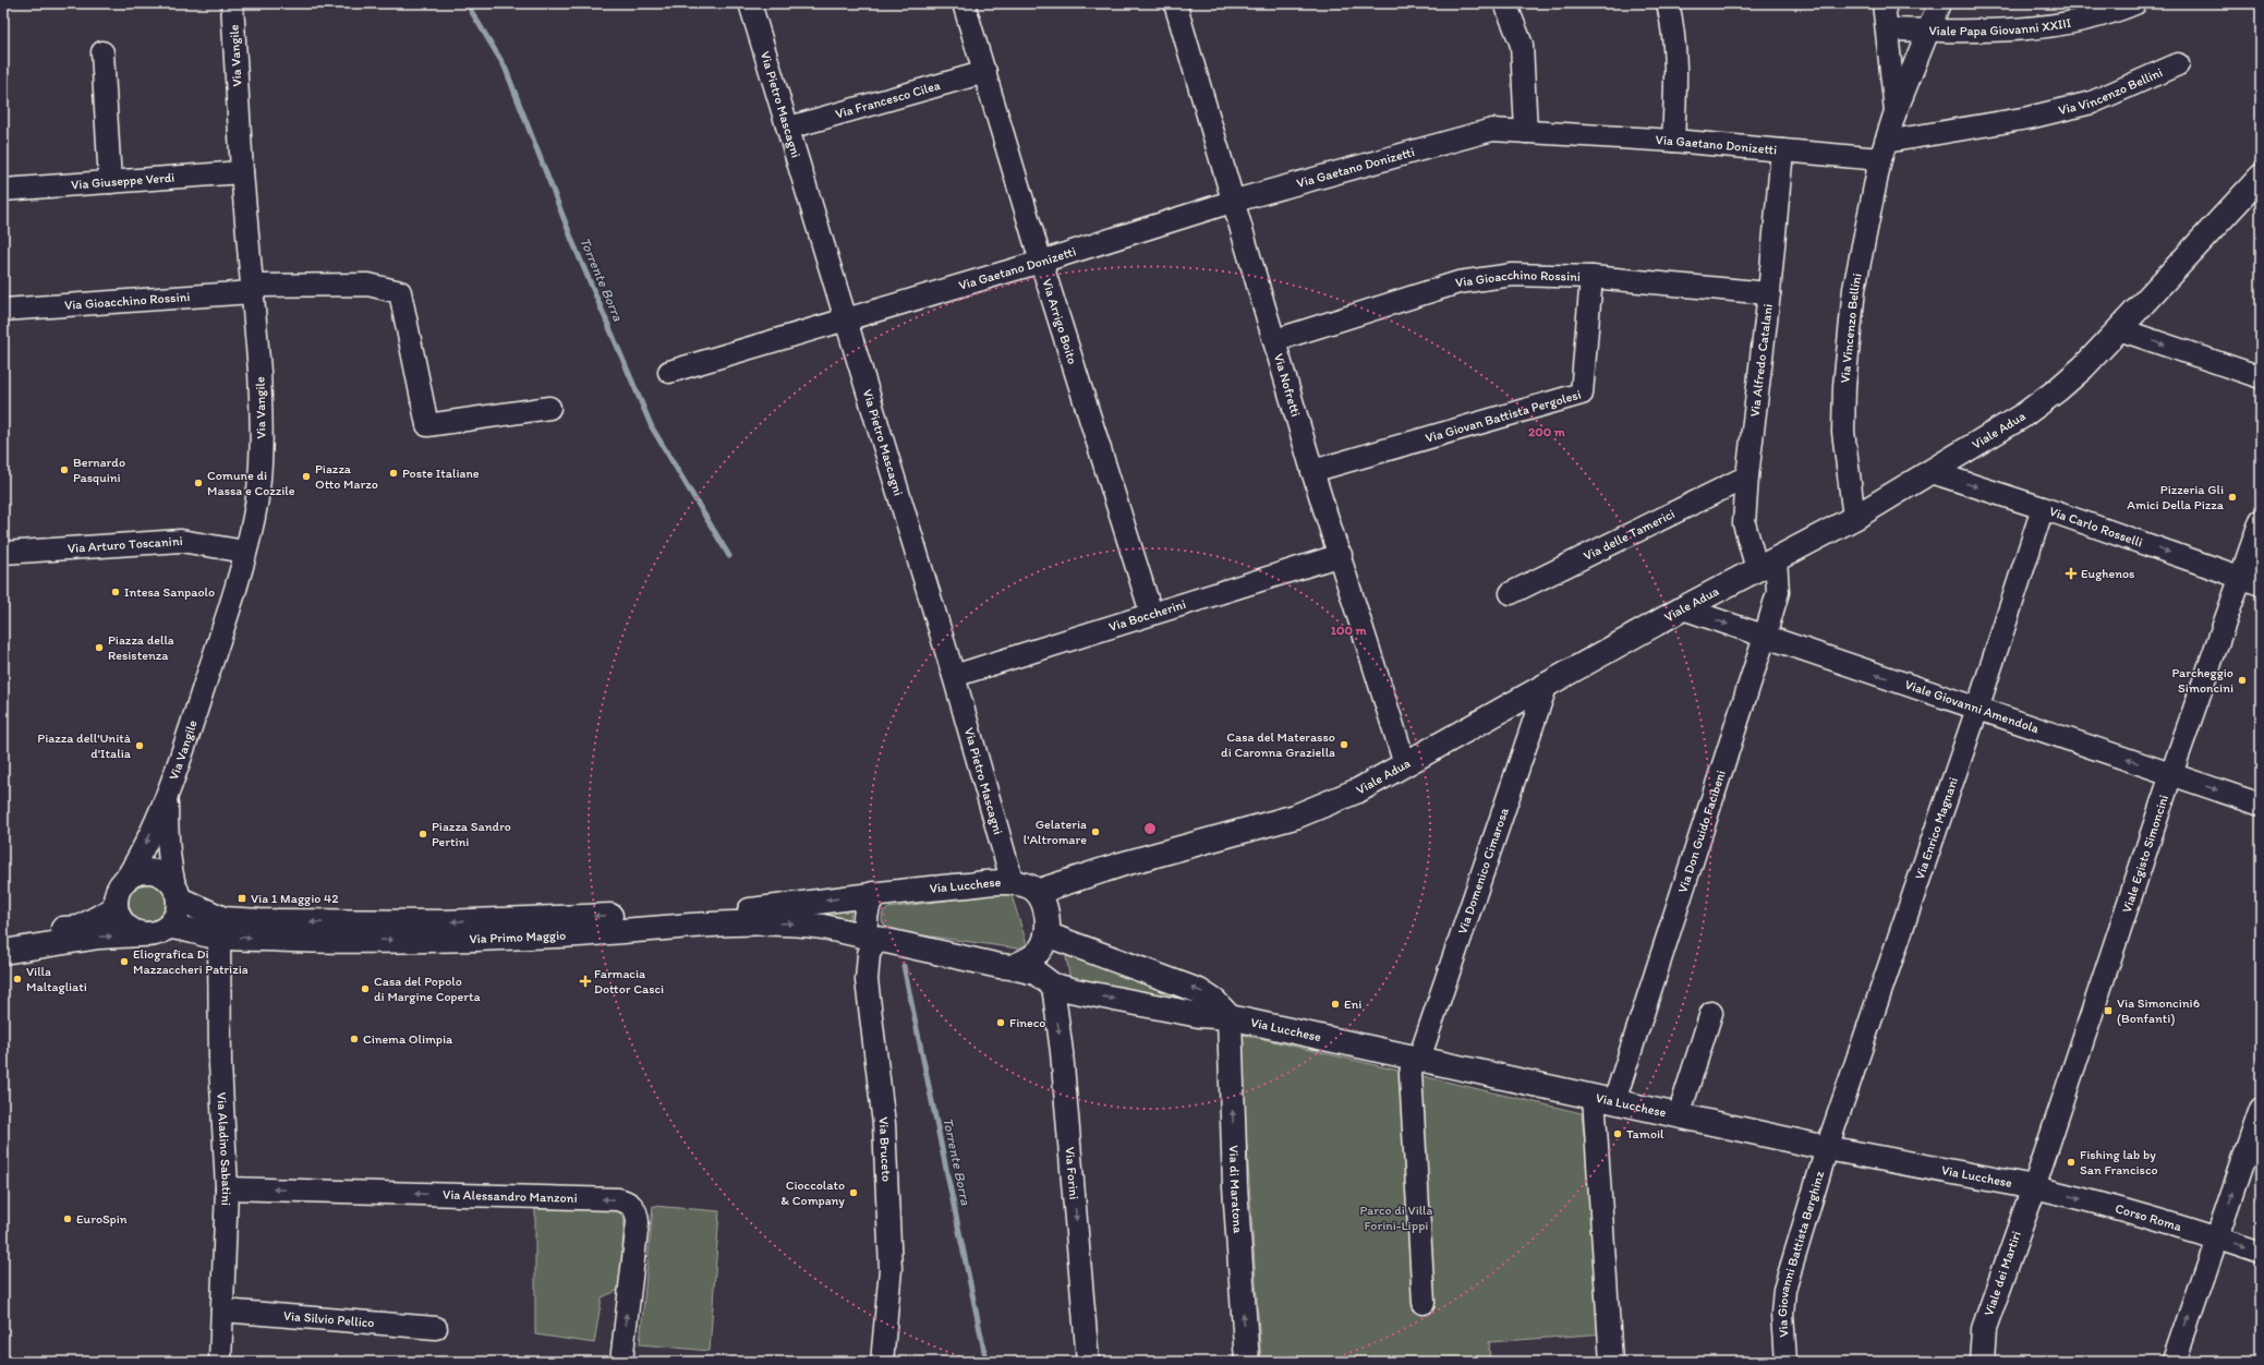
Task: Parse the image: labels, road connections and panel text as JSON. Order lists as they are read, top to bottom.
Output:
{
  "streets": {
    "main road": [
      "Viale Adua",
      "Via Lucchese",
      "Via Primo Maggio",
      "Via di Maratona",
      "Viale dei Martiri"
    ],
    "street": [
      "Viale Papa Giovanni XXIII",
      "Via Vangile",
      "Via Vincenzo Bellini",
      "Via Francesco Cilea",
      "Via Pietro Mascagni",
      "Via Gaetano Donizetti",
      "Via Giuseppe Verdi",
      "Via Gioacchino Rossini",
      "Via Arrigo Boito",
      "Via Alfredo Catalani",
      "Via Nofretti",
      "Via Giovan Battista Pergolesi",
      "Via Carlo Rosselli",
      "Via delle Tamerici",
      "Via Arturo Toscanini",
      "Via Boccherini",
      "Viale Giovanni Amendola",
      "Via Enrico Magnani",
      "Via Don Guido Facibeni",
      "Viale Egisto Simoncini",
      "Via Domenico Cimarosa",
      "Via Aladino Sabatini",
      "Via Bruceto",
      "Via Forini",
      "Via Alessandro Manzoni",
      "Corso Roma",
      "Via Giovanni Battista Berghinz",
      "Via Silvio Pellico"
    ]
  },
  "crossings": [
    ["Viale Papa Giovanni XXIII", "Via Vincenzo Bellini"],
    ["Via Vangile", "Via Giuseppe Verdi"],
    ["Via Vangile", "Via Gioacchino Rossini"],
    ["Via Vangile", "Via Arturo Toscanini"],
    ["Via Vincenzo Bellini", "Via Gaetano Donizetti"],
    ["Via Vincenzo Bellini", "Viale Adua"],
    ["Via Francesco Cilea", "Via Pietro Mascagni"],
    ["Via Francesco Cilea", "Via Arrigo Boito"],
    ["Via Pietro Mascagni", "Via Gaetano Donizetti"],
    ["Via Pietro Mascagni", "Via Boccherini"],
    ["Via Pietro Mascagni", "Via Lucchese"],
    ["Via Gaetano Donizetti", "Via Arrigo Boito"],
    ["Via Gaetano Donizetti", "Via Alfredo Catalani"],
    ["Via Gaetano Donizetti", "Via Nofretti"],
    ["Via Gioacchino Rossini", "Via Alfredo Catalani"],
    ["Via Gioacchino Rossini", "Via Nofretti"],
    ["Via Gioacchino Rossini", "Via Giovan Battista Pergolesi"],
    ["Via Arrigo Boito", "Via Boccherini"],
    ["Via Alfredo Catalani", "Viale Adua"],
    ["Via Alfredo Catalani", "Via delle Tamerici"],
    ["Via Alfredo Catalani", "Via Don Guido Facibeni"],
    ["Via Nofretti", "Via Giovan Battista Pergolesi"],
    ["Via Nofretti", "Viale Adua"],
    ["Via Nofretti", "Via Boccherini"],
    ["Viale Adua", "Via Carlo Rosselli"],
    ["Viale Adua", "Viale Giovanni Amendola"],
    ["Viale Adua", "Via Don Guido Facibeni"],
    ["Viale Adua", "Via Domenico Cimarosa"],
    ["Viale Adua", "Via Lucchese"],
    ["Via Carlo Rosselli", "Via Enrico Magnani"],
    ["Via Carlo Rosselli", "Viale Egisto Simoncini"],
    ["Viale Giovanni Amendola", "Via Enrico Magnani"],
    ["Viale Giovanni Amendola", "Via Don Guido Facibeni"],
    ["Viale Giovanni Amendola", "Viale Egisto Simoncini"],
    ["Via Enrico Magnani", "Via Lucchese"],
    ["Via Enrico Magnani", "Via Giovanni Battista Berghinz"],
    ["Via Don Guido Facibeni", "Via Lucchese"],
    ["Viale Egisto Simoncini", "Via Lucchese"],
    ["Viale Egisto Simoncini", "Corso Roma"],
    ["Viale Egisto Simoncini", "Viale dei Martiri"],
    ["Via Domenico Cimarosa", "Via Lucchese"],
    ["Via Lucchese", "Via Primo Maggio"],
    ["Via Lucchese", "Via Forini"],
    ["Via Lucchese", "Via di Maratona"],
    ["Via Lucchese", "Corso Roma"],
    ["Via Lucchese", "Via Giovanni Battista Berghinz"],
    ["Via Lucchese", "Viale dei Martiri"],
    ["Via Primo Maggio", "Via Aladino Sabatini"],
    ["Via Primo Maggio", "Via Bruceto"],
    ["Via Aladino Sabatini", "Via Alessandro Manzoni"],
    ["Via Aladino Sabatini", "Via Silvio Pellico"],
    ["Corso Roma", "Viale dei Martiri"]
  ],
  "one_way": ["Via Forini", "Via di Maratona", "Corso Roma"],
  "water": ["Torrente Borra"],
  "parks": ["Parco di Villa Forini-Lippi"],
  "places": {
    "other": [
      "Bernardo Pasquini",
      "Poste Italiane",
      "Piazza Otto Marzo",
      "Comune di Massa e Cozzile",
      "Pizzeria Gli Amici Della Pizza",
      "Intesa Sanpaolo",
      "Piazza della Resistenza",
      "Parcheggio Simoncini",
      "Casa del Materasso di Caronna Graziella",
      "Piazza dell'Unità d'Italia",
      "Gelateria l'Altromare",
      "Piazza Sandro Pertini",
      "Eliografica Di Mazzaccheri Patrizia",
      "Villa Maltagliati",
      "Casa del Popolo di Margine Coperta",
      "Eni",
      "Fineco",
      "Cinema Olimpia",
      "Tamoil",
      "Fishing lab by San Francisco",
      "Cioccolato & Company",
      "EuroSpin"
    ],
    "health": ["Eughenos", "Farmacia Dottor Casci"],
    "transit": ["Via 1 Maggio 42", "Via Simoncini6 (Bonfanti)"]
  },
  "rings": ["200 m", "100 m"]
}
